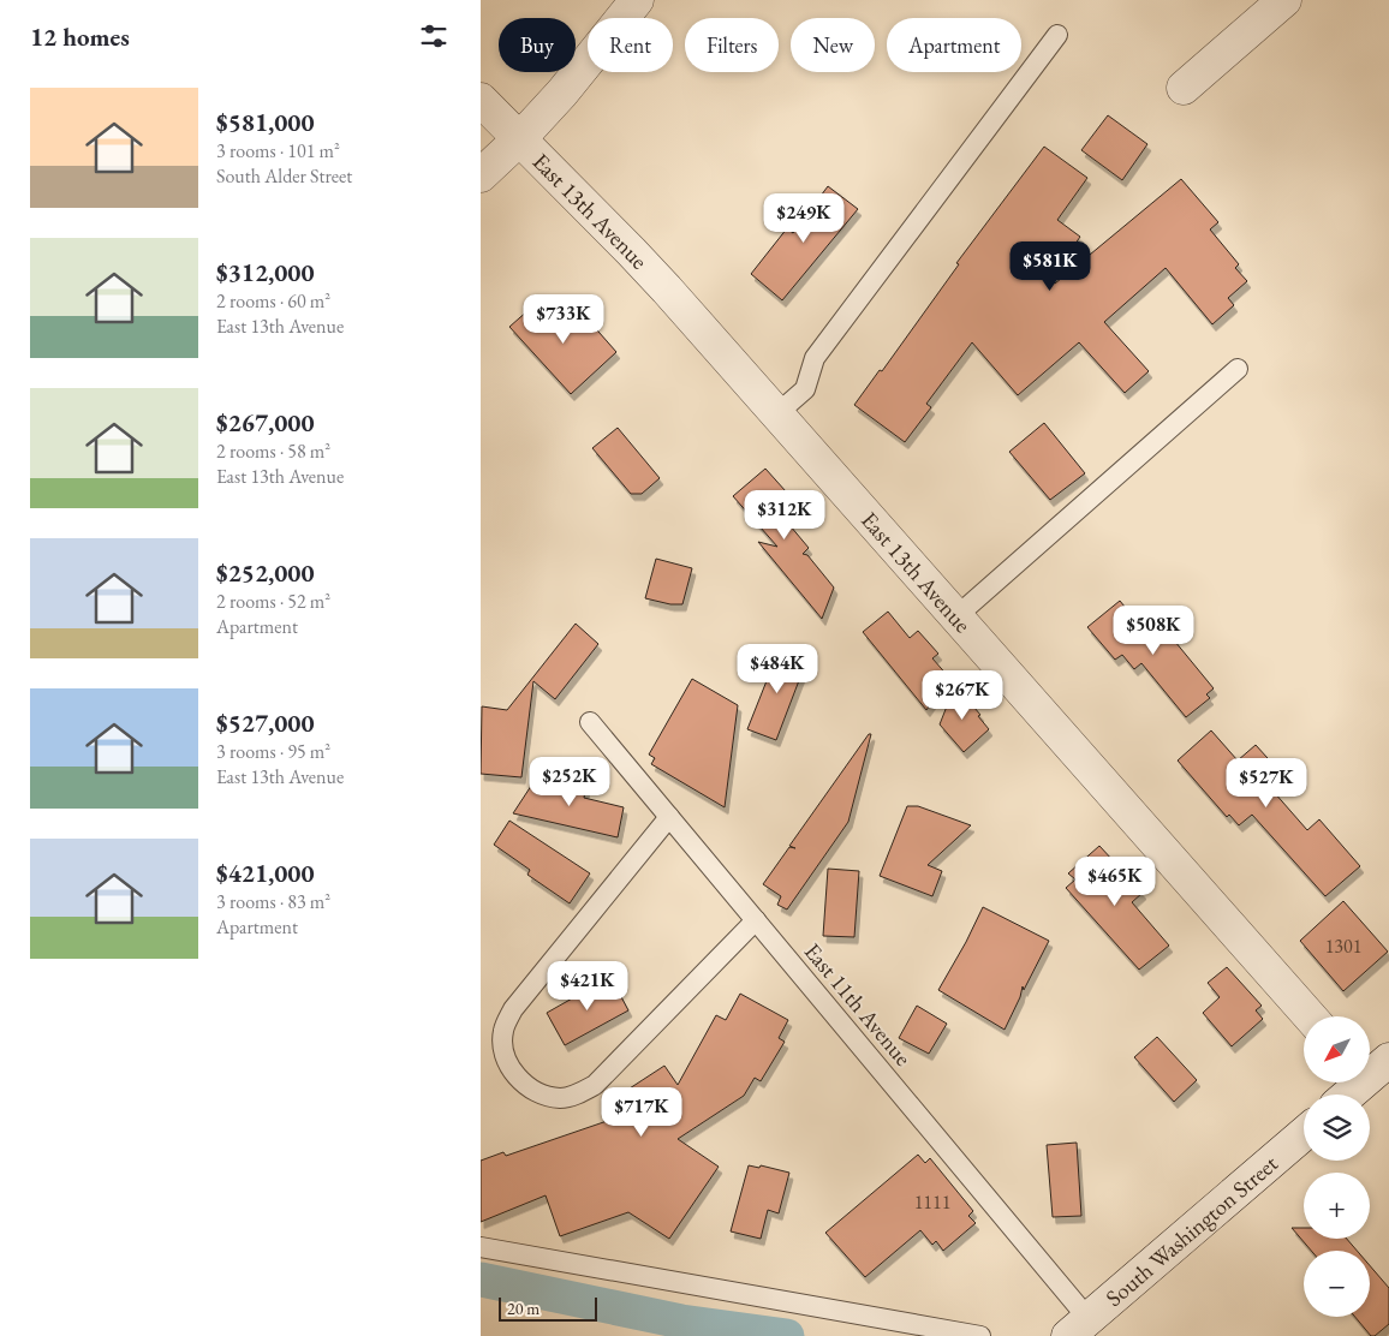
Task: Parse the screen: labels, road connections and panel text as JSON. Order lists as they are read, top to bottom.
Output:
{
  "streets": {
    "street": ["East 13th Avenue", "South Washington Street"],
    "lane": ["East 11th Avenue"]
  },
  "crossings": [
    ["East 11th Avenue", "South Washington Street"]
  ],
  "house_numbers": ["1301", "1111"],
  "scale_bar": "20 m",
  "north": "bottom left",
  "page": {
    "heading": "12 homes",
    "chip": [
      "Buy",
      "Rent",
      "Filters",
      "New",
      "Apartment"
    ],
    "list": [
      {
        "name": "$581,000",
        "note": "3 rooms · 101 m² · South Alder Street"
      },
      {
        "name": "$312,000",
        "note": "2 rooms · 60 m² · East 13th Avenue"
      },
      {
        "name": "$267,000",
        "note": "2 rooms · 58 m² · East 13th Avenue"
      },
      {
        "name": "$252,000",
        "note": "2 rooms · 52 m² · Apartment"
      },
      {
        "name": "$527,000",
        "note": "3 rooms · 95 m² · East 13th Avenue"
      },
      {
        "name": "$421,000",
        "note": "3 rooms · 83 m² · Apartment"
      }
    ],
    "price": [
      "$249K",
      "$581K",
      "$733K",
      "$312K",
      "$508K",
      "$484K",
      "$267K",
      "$252K",
      "$527K",
      "$465K",
      "$421K",
      "$717K"
    ],
    "map_buttons": ["+", "−"],
    "scale": "20 m"
  }
}
